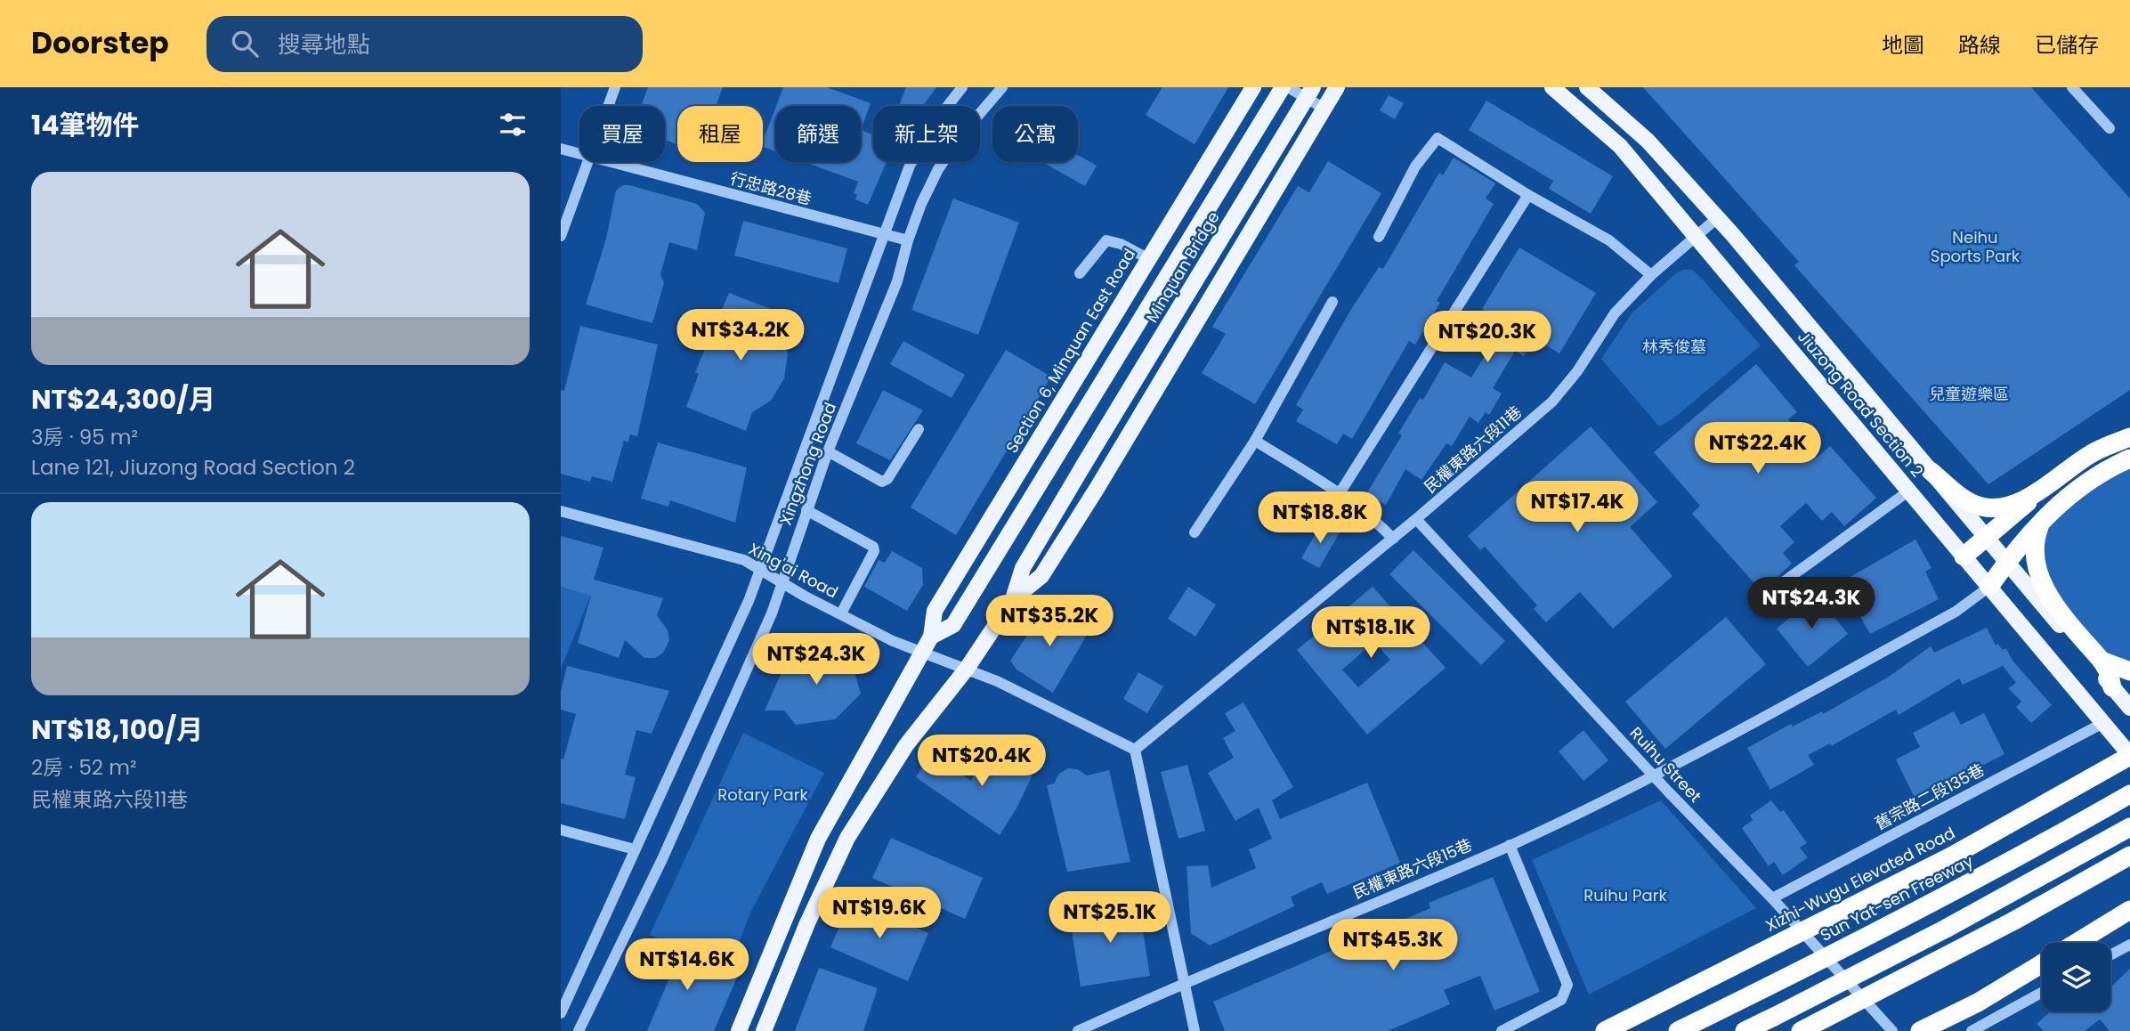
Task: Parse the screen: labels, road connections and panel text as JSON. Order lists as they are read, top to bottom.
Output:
{
  "streets": {
    "highway": ["Xizhi-Wugu Elevated Road", "Sun Yat-sen Freeway"],
    "main road": ["Minquan Bridge", "Section 6, Minquan East Road", "Jiuzong Road Section 2"],
    "street": [
      "行忠路28巷",
      "民權東路六段11巷",
      "Xingzhong Road",
      "Xing'ai Road",
      "Ruihu Street",
      "舊宗路二段135巷",
      "民權東路六段15巷"
    ]
  },
  "crossings": [
    ["行忠路28巷", "Xingzhong Road"],
    ["Minquan Bridge", "Section 6, Minquan East Road"],
    ["Section 6, Minquan East Road", "Xing'ai Road"],
    ["Jiuzong Road Section 2", "民權東路六段11巷"],
    ["Jiuzong Road Section 2", "舊宗路二段135巷"],
    ["Jiuzong Road Section 2", "民權東路六段15巷"],
    ["Jiuzong Road Section 2", "Xizhi-Wugu Elevated Road"],
    ["民權東路六段11巷", "Ruihu Street"],
    ["Xingzhong Road", "Xing'ai Road"],
    ["Ruihu Street", "舊宗路二段135巷"],
    ["Ruihu Street", "民權東路六段15巷"]
  ],
  "parks": [
    "Neihu Sports Park",
    "林秀俊墓",
    "兒童遊樂區",
    "Rotary Park",
    "Ruihu Park"
  ],
  "page": {
    "header": "Doorstep",
    "search": "搜尋地點",
    "nav": ["地圖", "路線", "已儲存"],
    "heading": "14筆物件",
    "chip": [
      "買屋",
      "租屋",
      "篩選",
      "新上架",
      "公寓"
    ],
    "list": [
      {
        "name": "NT$24,300/月",
        "note": "3房 · 95 m² · Lane 121, Jiuzong Road Section 2"
      },
      {
        "name": "NT$18,100/月",
        "note": "2房 · 52 m² · 民權東路六段11巷"
      }
    ],
    "price": [
      "NT$34.2K",
      "NT$20.3K",
      "NT$22.4K",
      "NT$17.4K",
      "NT$18.8K",
      "NT$24.3K",
      "NT$35.2K",
      "NT$18.1K",
      "NT$24.3K",
      "NT$20.4K",
      "NT$19.6K",
      "NT$25.1K",
      "NT$45.3K",
      "NT$14.6K"
    ]
  }
}
